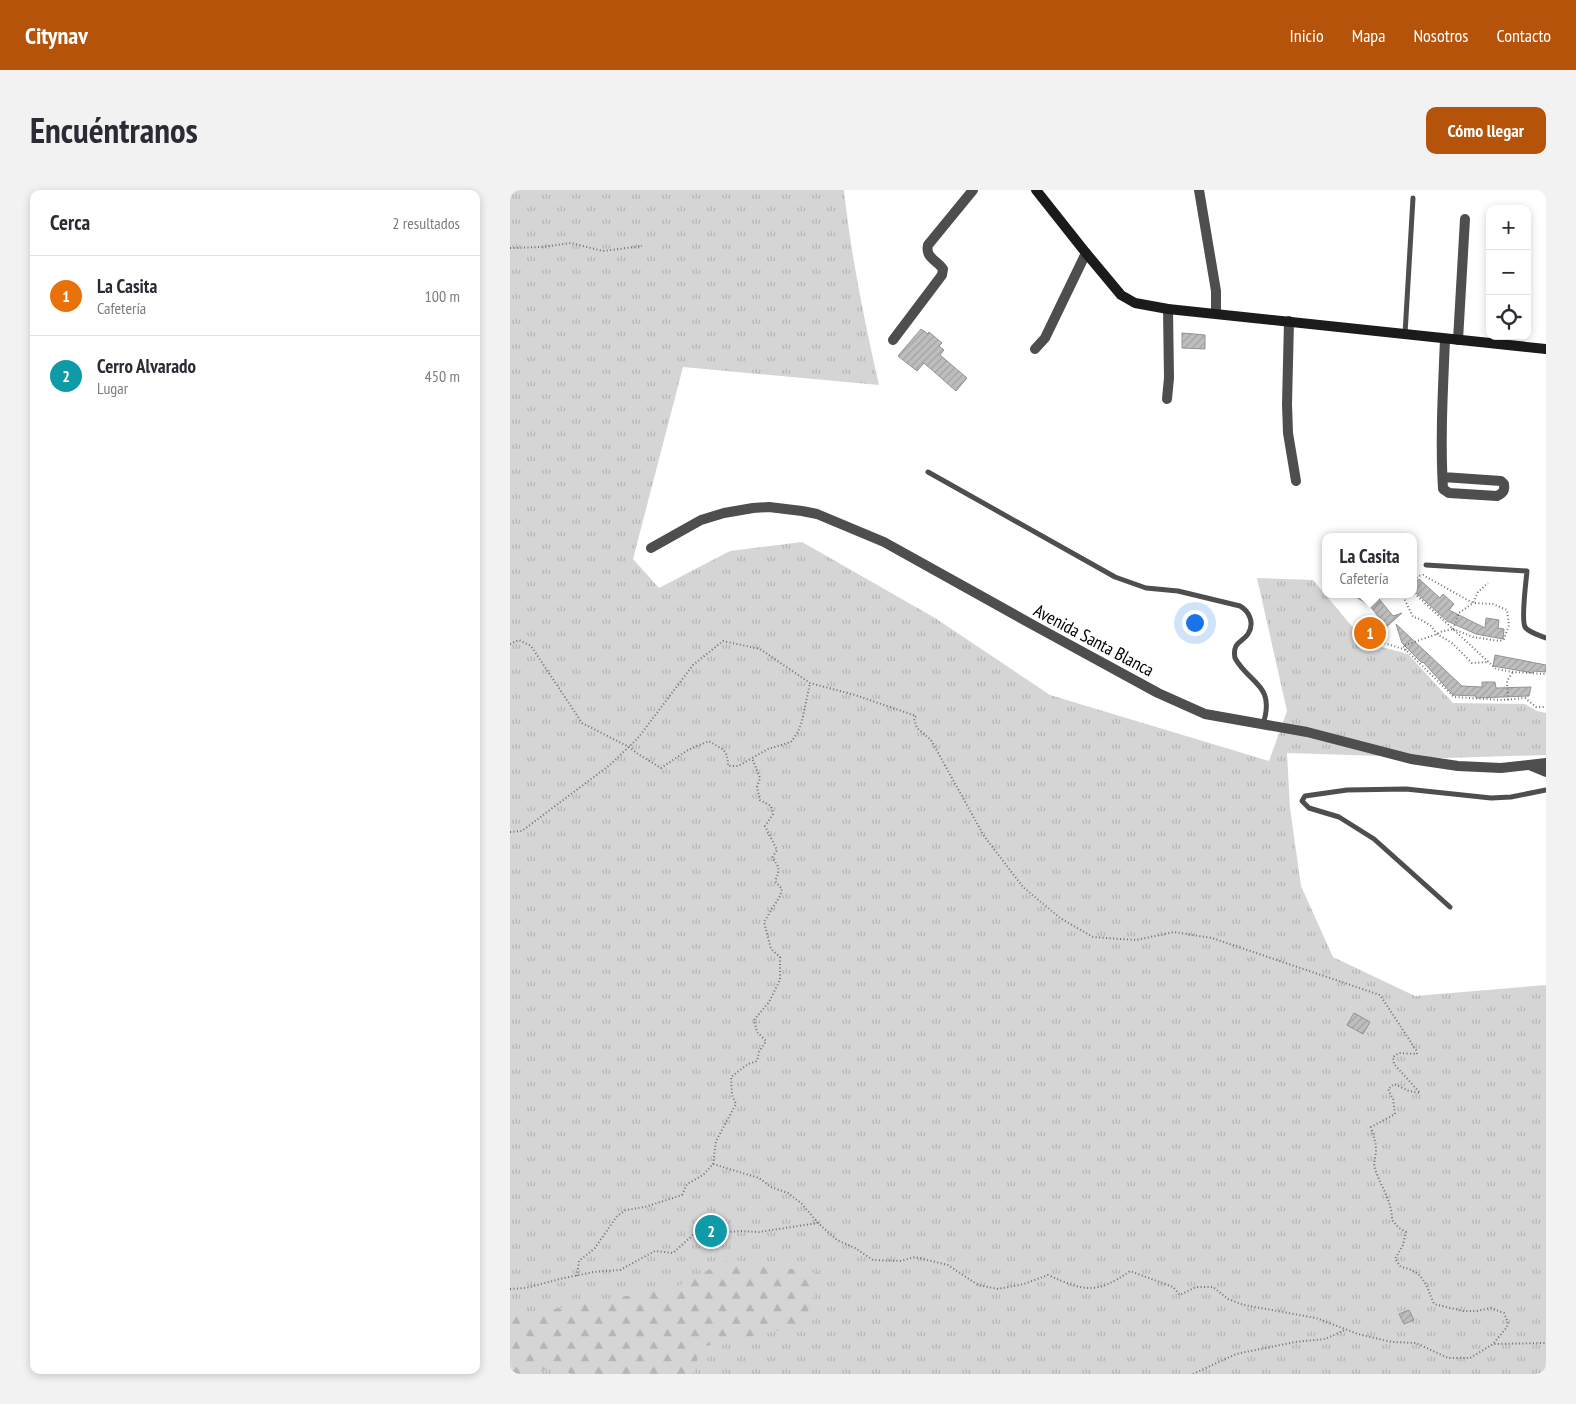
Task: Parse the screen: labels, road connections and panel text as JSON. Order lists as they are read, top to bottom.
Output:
{
  "streets": {
    "street": ["Avenida Santa Blanca"]
  },
  "page": {
    "header": "Citynav",
    "nav": [
      "Inicio",
      "Mapa",
      "Nosotros",
      "Contacto"
    ],
    "title": "Encuéntranos",
    "buttons": "Cómo llegar",
    "heading": ["Cerca", "2 resultados"],
    "map_buttons": ["+", "−"],
    "list": [
      {
        "mark": "1",
        "name": "La Casita",
        "note": "Cafetería",
        "value": "100 m"
      },
      {
        "mark": "2",
        "name": "Cerro Alvarado",
        "note": "Lugar",
        "value": "450 m"
      }
    ],
    "popup": ["La Casita", "Cafetería"],
    "pins": ["1", "2"]
  }
}
